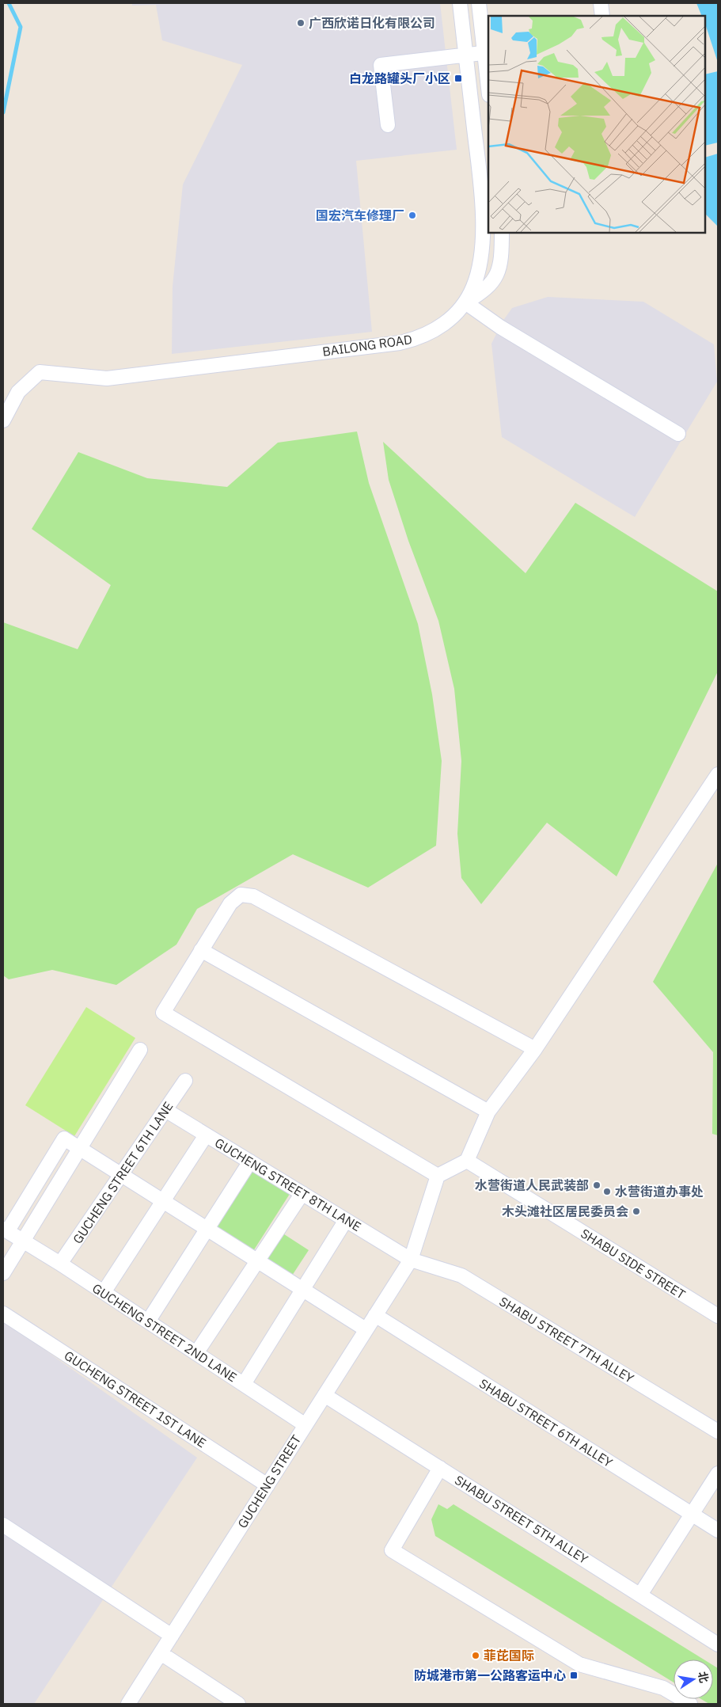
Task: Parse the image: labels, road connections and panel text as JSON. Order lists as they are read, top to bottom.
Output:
{
  "streets": {
    "street": [
      "BAILONG ROAD",
      "GUCHENG STREET 6TH LANE",
      "GUCHENG STREET 8TH LANE",
      "SHABU SIDE STREET",
      "GUCHENG STREET 2ND LANE",
      "SHABU STREET 7TH ALLEY",
      "GUCHENG STREET 1ST LANE",
      "SHABU STREET 6TH ALLEY",
      "GUCHENG STREET",
      "SHABU STREET 5TH ALLEY"
    ]
  },
  "crossings": [
    ["GUCHENG STREET 6TH LANE", "GUCHENG STREET 8TH LANE"],
    ["GUCHENG STREET 6TH LANE", "GUCHENG STREET 2ND LANE"],
    ["GUCHENG STREET 8TH LANE", "SHABU STREET 7TH ALLEY"],
    ["GUCHENG STREET 8TH LANE", "GUCHENG STREET"],
    ["GUCHENG STREET 2ND LANE", "GUCHENG STREET"],
    ["SHABU STREET 7TH ALLEY", "GUCHENG STREET"],
    ["GUCHENG STREET 1ST LANE", "GUCHENG STREET"],
    ["SHABU STREET 6TH ALLEY", "GUCHENG STREET"],
    ["GUCHENG STREET", "SHABU STREET 5TH ALLEY"]
  ],
  "places": {
    "other": [
      "广西欣诺日化有限公司",
      "国宏汽车修理厂",
      "水营街道人民武装部",
      "水营街道办事处",
      "木头滩社区居民委员会",
      "菲芘国际"
    ],
    "transit": ["白龙路罐头厂小区", "防城港市第一公路客运中心"]
  },
  "north": "right"
}
